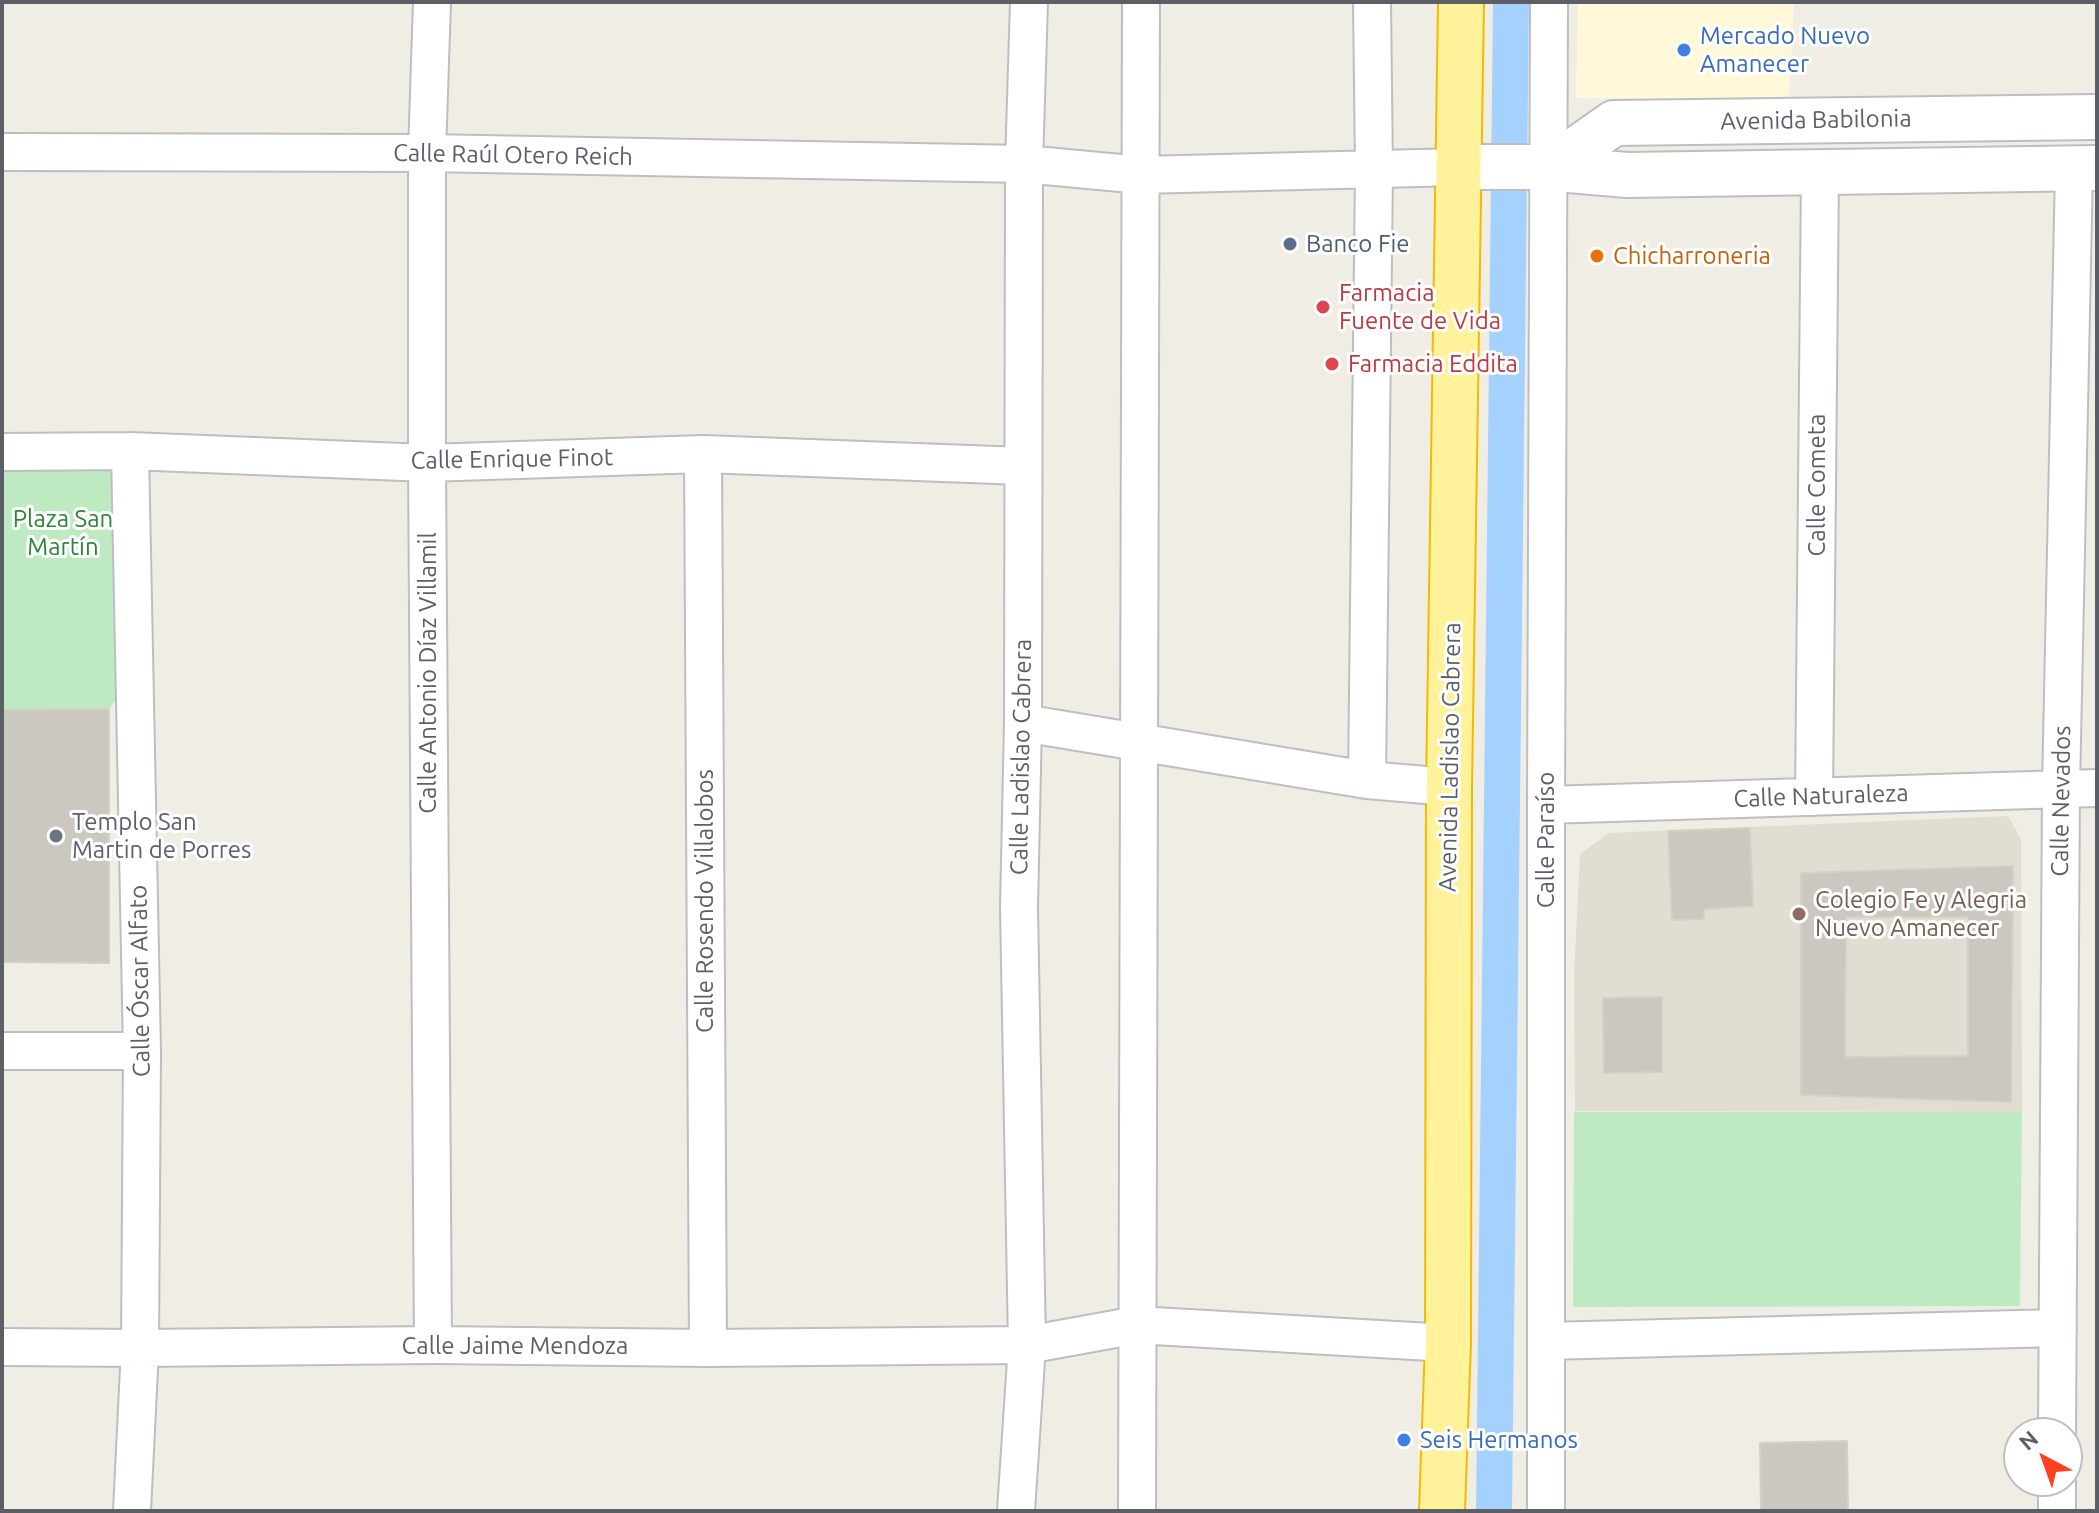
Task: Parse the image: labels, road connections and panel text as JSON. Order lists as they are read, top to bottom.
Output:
{
  "streets": {
    "highway": ["Avenida Ladislao Cabrera"],
    "street": [
      "Avenida Babilonia",
      "Calle Raúl Otero Reich",
      "Calle Enrique Finot",
      "Calle Cometa",
      "Calle Antonio Díaz Villamil",
      "Calle Ladislao Cabrera",
      "Calle Naturaleza",
      "Calle Nevados",
      "Calle Paraíso",
      "Calle Rosendo Villalobos",
      "Calle Óscar Alfato",
      "Calle Jaime Mendoza"
    ]
  },
  "crossings": [
    ["Avenida Babilonia", "Avenida Ladislao Cabrera"],
    ["Avenida Babilonia", "Calle Paraíso"],
    ["Calle Raúl Otero Reich", "Calle Antonio Díaz Villamil"],
    ["Calle Raúl Otero Reich", "Calle Ladislao Cabrera"],
    ["Calle Enrique Finot", "Calle Antonio Díaz Villamil"],
    ["Calle Enrique Finot", "Calle Ladislao Cabrera"],
    ["Calle Enrique Finot", "Calle Rosendo Villalobos"],
    ["Calle Enrique Finot", "Calle Óscar Alfato"],
    ["Calle Cometa", "Calle Naturaleza"],
    ["Calle Antonio Díaz Villamil", "Calle Jaime Mendoza"],
    ["Calle Ladislao Cabrera", "Calle Jaime Mendoza"],
    ["Avenida Ladislao Cabrera", "Calle Paraíso"],
    ["Avenida Ladislao Cabrera", "Calle Jaime Mendoza"],
    ["Calle Naturaleza", "Calle Nevados"],
    ["Calle Naturaleza", "Calle Paraíso"],
    ["Calle Rosendo Villalobos", "Calle Jaime Mendoza"],
    ["Calle Óscar Alfato", "Calle Jaime Mendoza"]
  ],
  "parks": ["Plaza San Martín"],
  "places": [
    "Mercado Nuevo Amanecer",
    "Banco Fie",
    "Chicharroneria",
    "Farmacia Fuente de Vida",
    "Farmacia Eddita",
    "Templo San Martin de Porres",
    "Colegio Fe y Alegria Nuevo Amanecer",
    "Seis Hermanos"
  ],
  "north": "top left"
}
